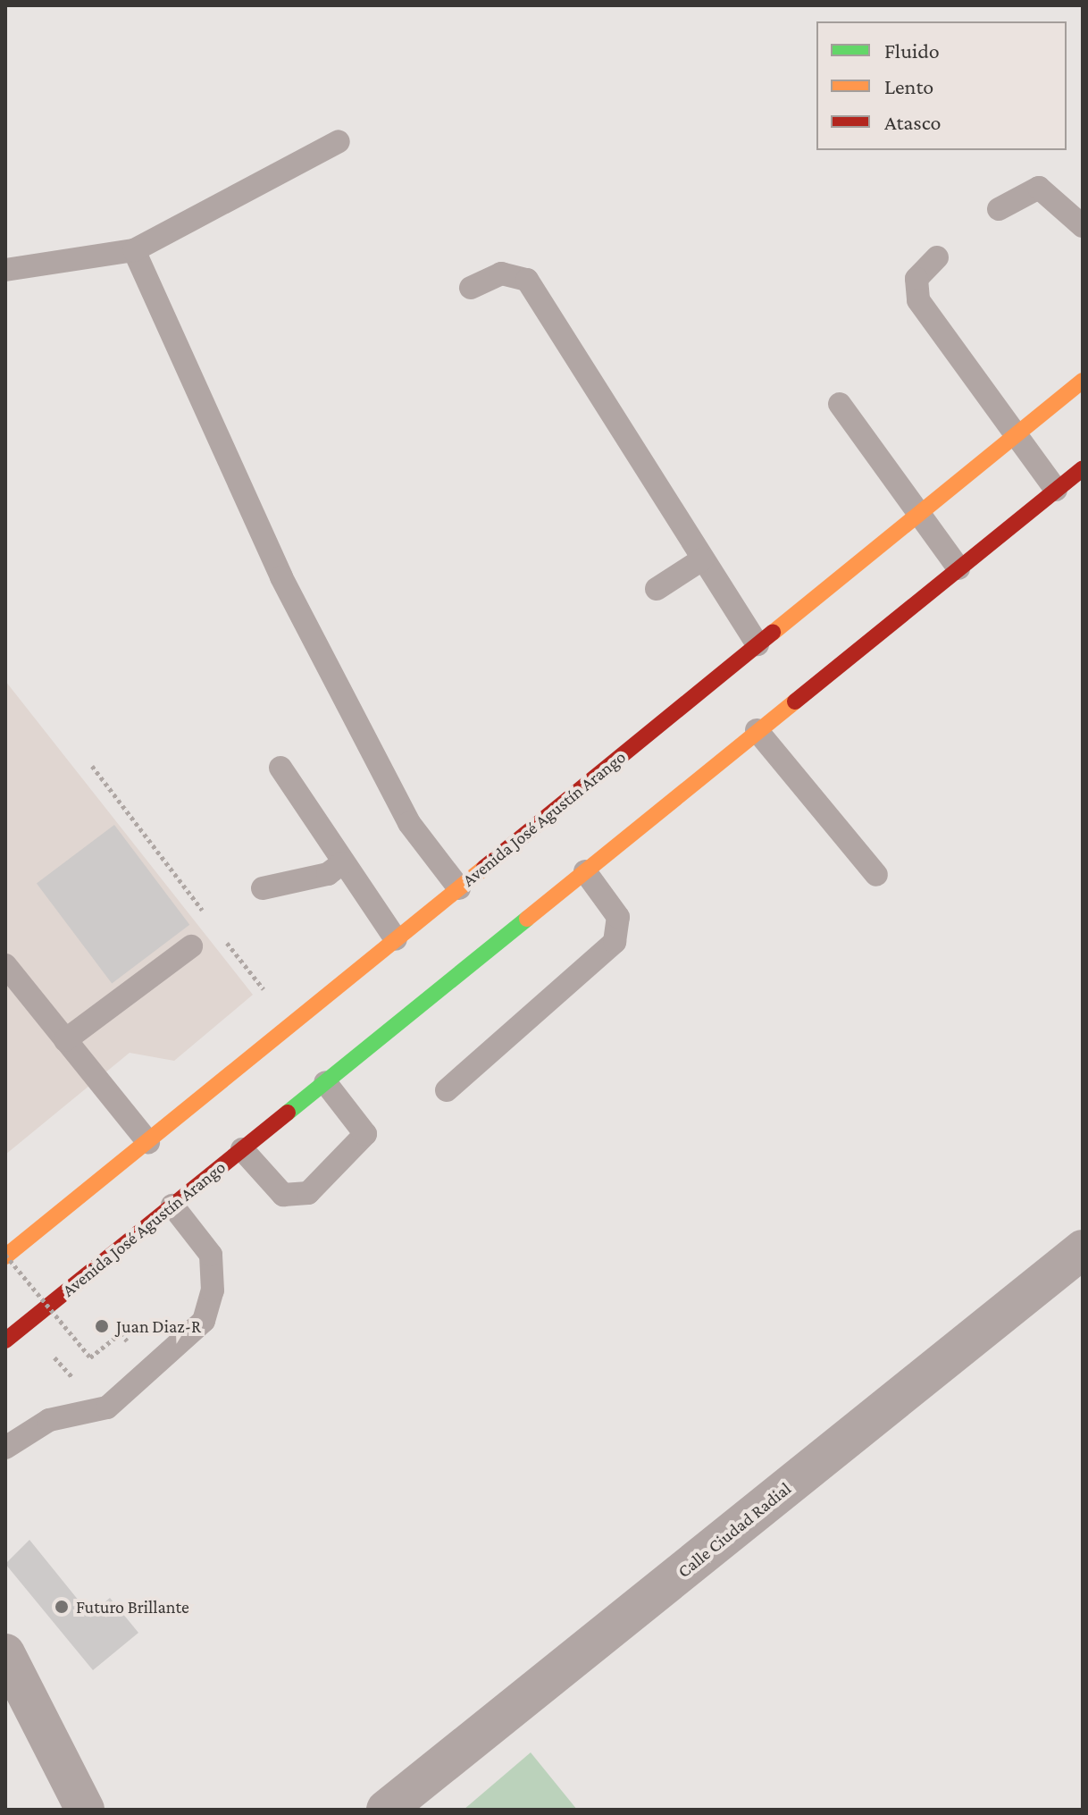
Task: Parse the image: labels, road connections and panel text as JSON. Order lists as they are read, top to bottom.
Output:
{
  "streets": {
    "main road": ["Avenida José Agustín Arango"],
    "street": ["Calle Ciudad Radial"]
  },
  "places": ["Juan Diaz-R", "Futuro Brillante"],
  "legend": ["Fluido", "Lento", "Atasco"]
}
